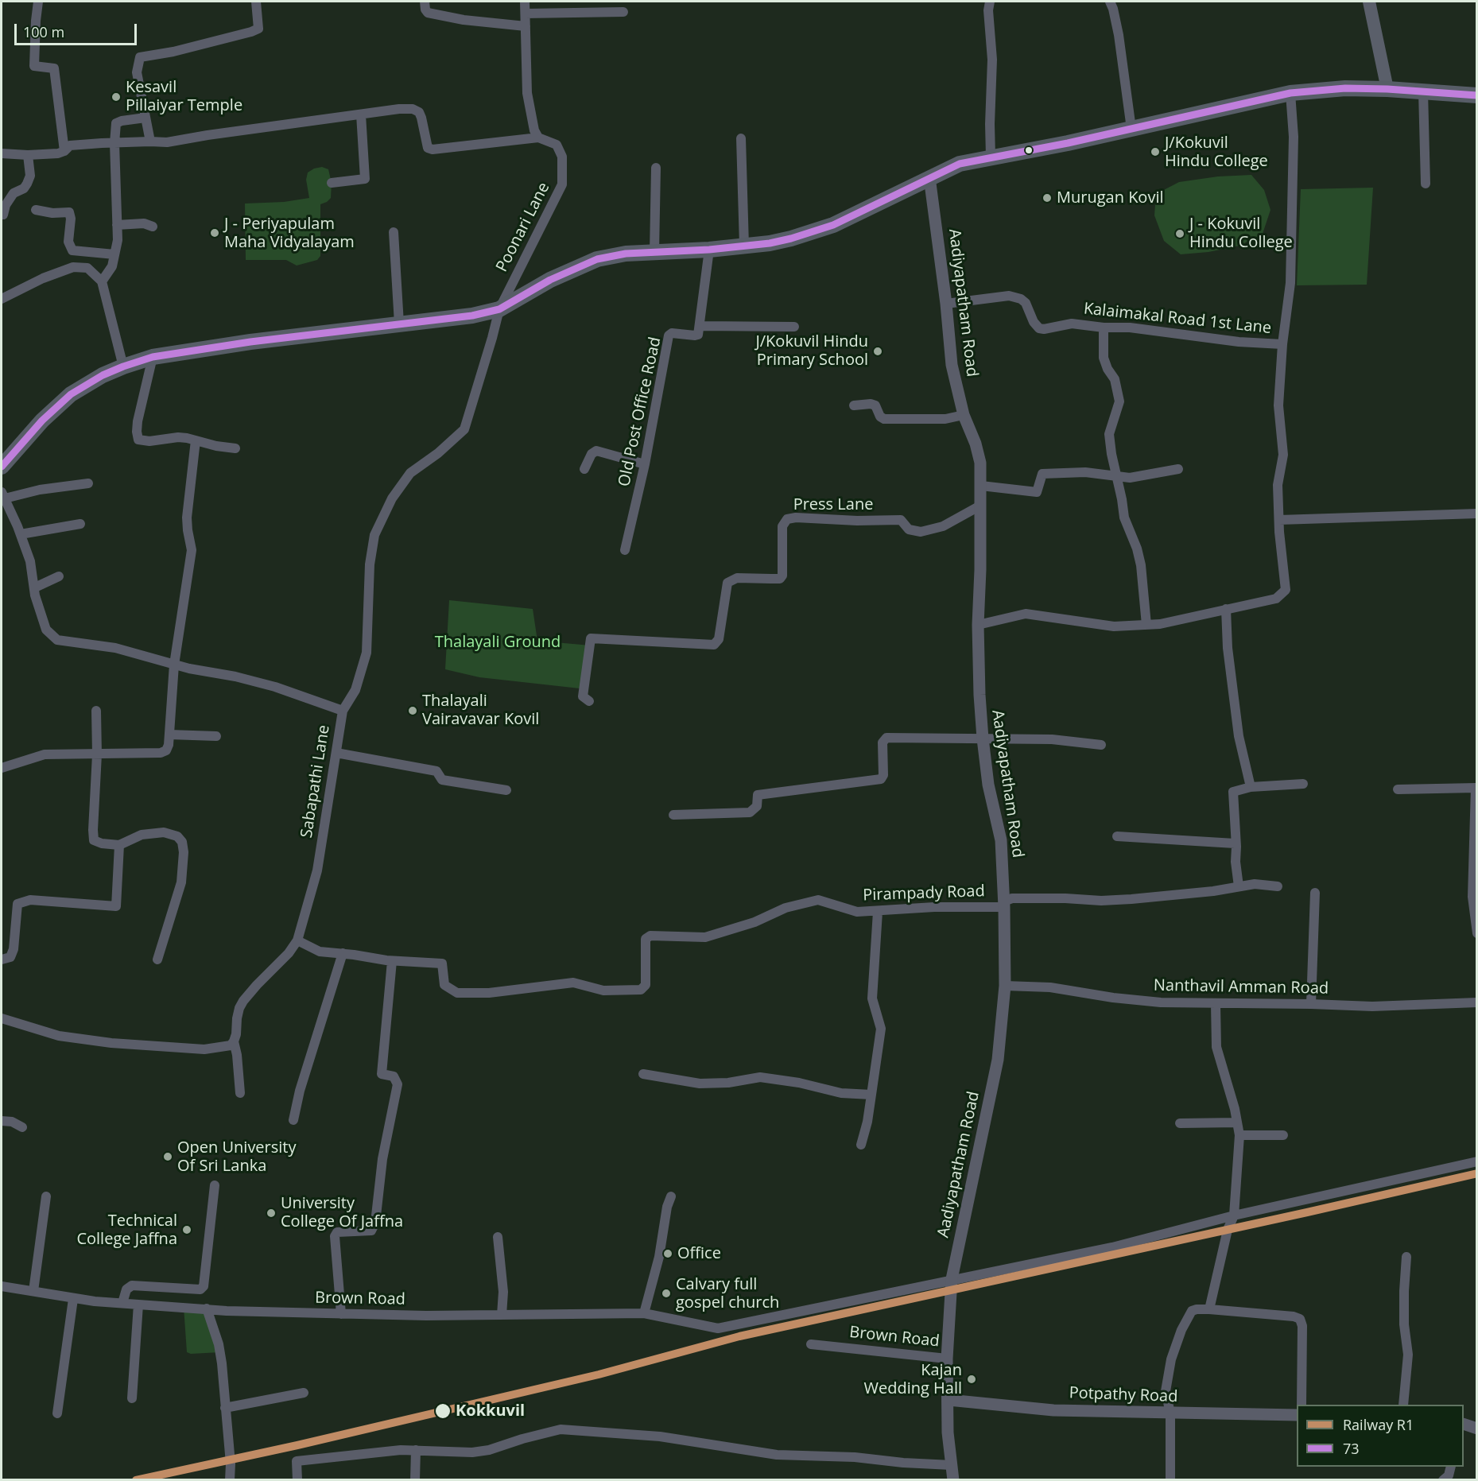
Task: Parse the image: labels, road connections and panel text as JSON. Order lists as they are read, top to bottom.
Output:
{
  "streets": {
    "street": [
      "Poonari Lane",
      "Aadiyapatham Road",
      "Kalaimakal Road 1st Lane",
      "Old Post Office Road",
      "Press Lane",
      "Sabapathi Lane",
      "Pirampady Road",
      "Nanthavil Amman Road",
      "Brown Road",
      "Potpathy Road"
    ]
  },
  "crossings": [
    ["Poonari Lane", "Sabapathi Lane"],
    ["Aadiyapatham Road", "Kalaimakal Road 1st Lane"],
    ["Aadiyapatham Road", "Press Lane"],
    ["Aadiyapatham Road", "Pirampady Road"],
    ["Aadiyapatham Road", "Nanthavil Amman Road"],
    ["Aadiyapatham Road", "Brown Road"],
    ["Aadiyapatham Road", "Potpathy Road"],
    ["Sabapathi Lane", "Pirampady Road"]
  ],
  "parks": ["Thalayali Ground"],
  "places": [
    "Kesavil Pillaiyar Temple",
    "J/Kokuvil Hindu College",
    "Murugan Kovil",
    "J - Periyapulam Maha Vidyalayam",
    "J - Kokuvil Hindu College",
    "J/Kokuvil Hindu Primary School",
    "Thalayali Vairavavar Kovil",
    "Open University Of Sri Lanka",
    "University College Of Jaffna",
    "Technical College Jaffna",
    "Office",
    "Calvary full gospel church",
    "Kajan Wedding Hall",
    "Kokkuvil"
  ],
  "lines": ["transit line 73", "rail line R1"],
  "legend": ["Railway R1", "73"],
  "scale_bar": "100 m"
}
